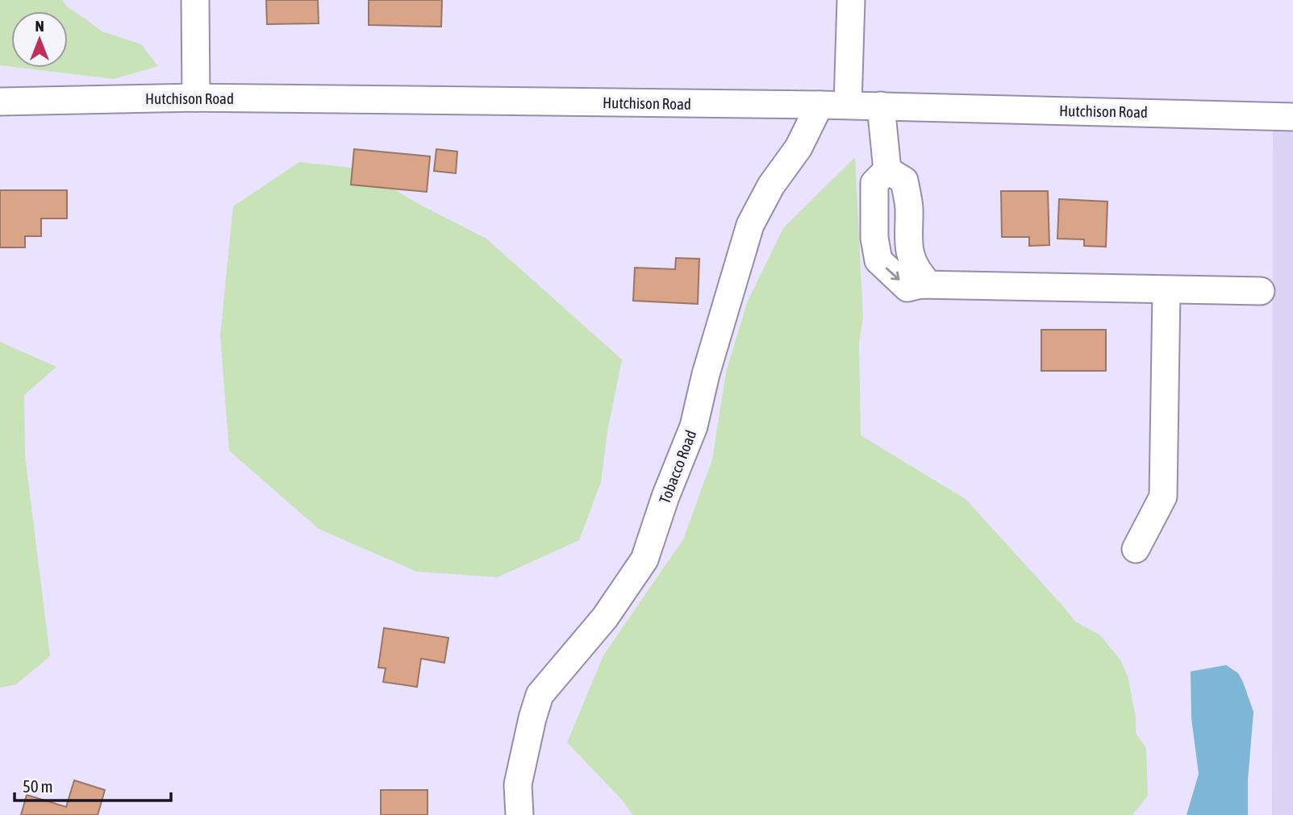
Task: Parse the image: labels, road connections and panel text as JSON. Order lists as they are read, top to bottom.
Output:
{
  "streets": {
    "street": ["Hutchison Road", "Tobacco Road"]
  },
  "crossings": [
    ["Hutchison Road", "Tobacco Road"]
  ],
  "scale_bar": "50 m",
  "north": "top"
}
